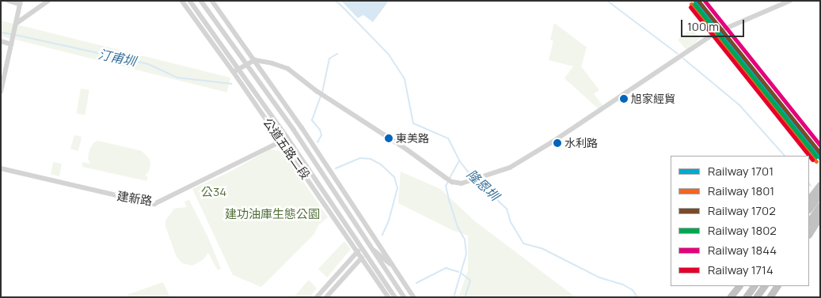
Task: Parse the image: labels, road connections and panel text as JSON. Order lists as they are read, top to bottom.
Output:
{
  "streets": {
    "street": ["公道五路二段", "建新路"]
  },
  "crossings": [
    ["公道五路二段", "建新路"]
  ],
  "water": ["汀甫圳", "隆恩圳"],
  "parks": ["公34", "建功油庫生態公園"],
  "places": ["旭家經貿", "東美路", "水利路"],
  "lines": [
    "rail line 1701",
    "rail line 1702",
    "rail line 1844",
    "rail line 1801",
    "rail line 1802",
    "rail line 1714"
  ],
  "legend": [
    "Railway 1701",
    "Railway 1801",
    "Railway 1702",
    "Railway 1802",
    "Railway 1844",
    "Railway 1714"
  ],
  "scale_bar": "100 m"
}
